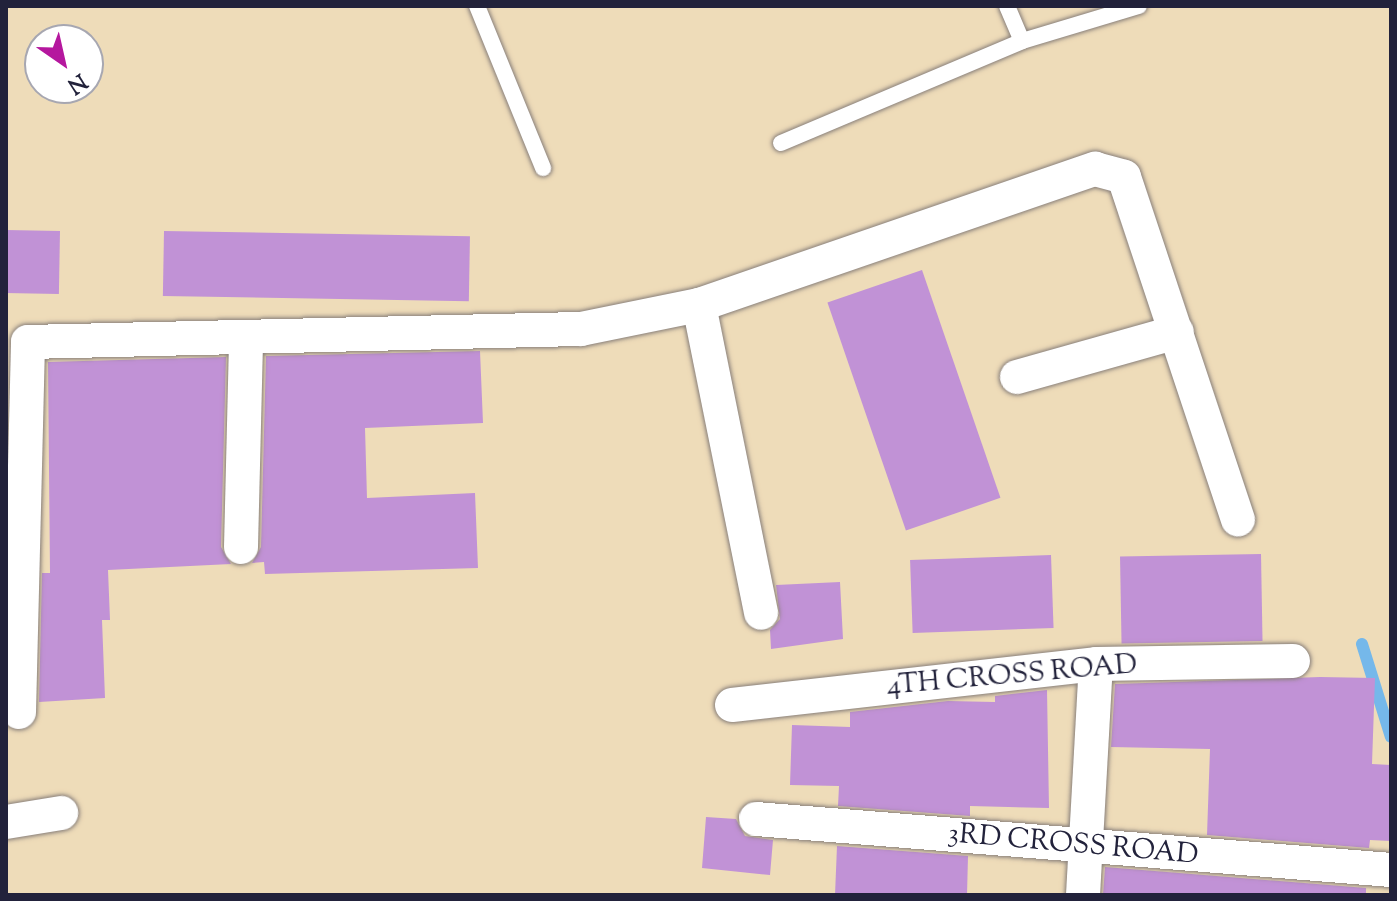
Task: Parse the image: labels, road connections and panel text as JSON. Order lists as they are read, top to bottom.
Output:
{
  "streets": {
    "street": ["4TH CROSS ROAD", "3RD CROSS ROAD"]
  },
  "north": "bottom right"
}
